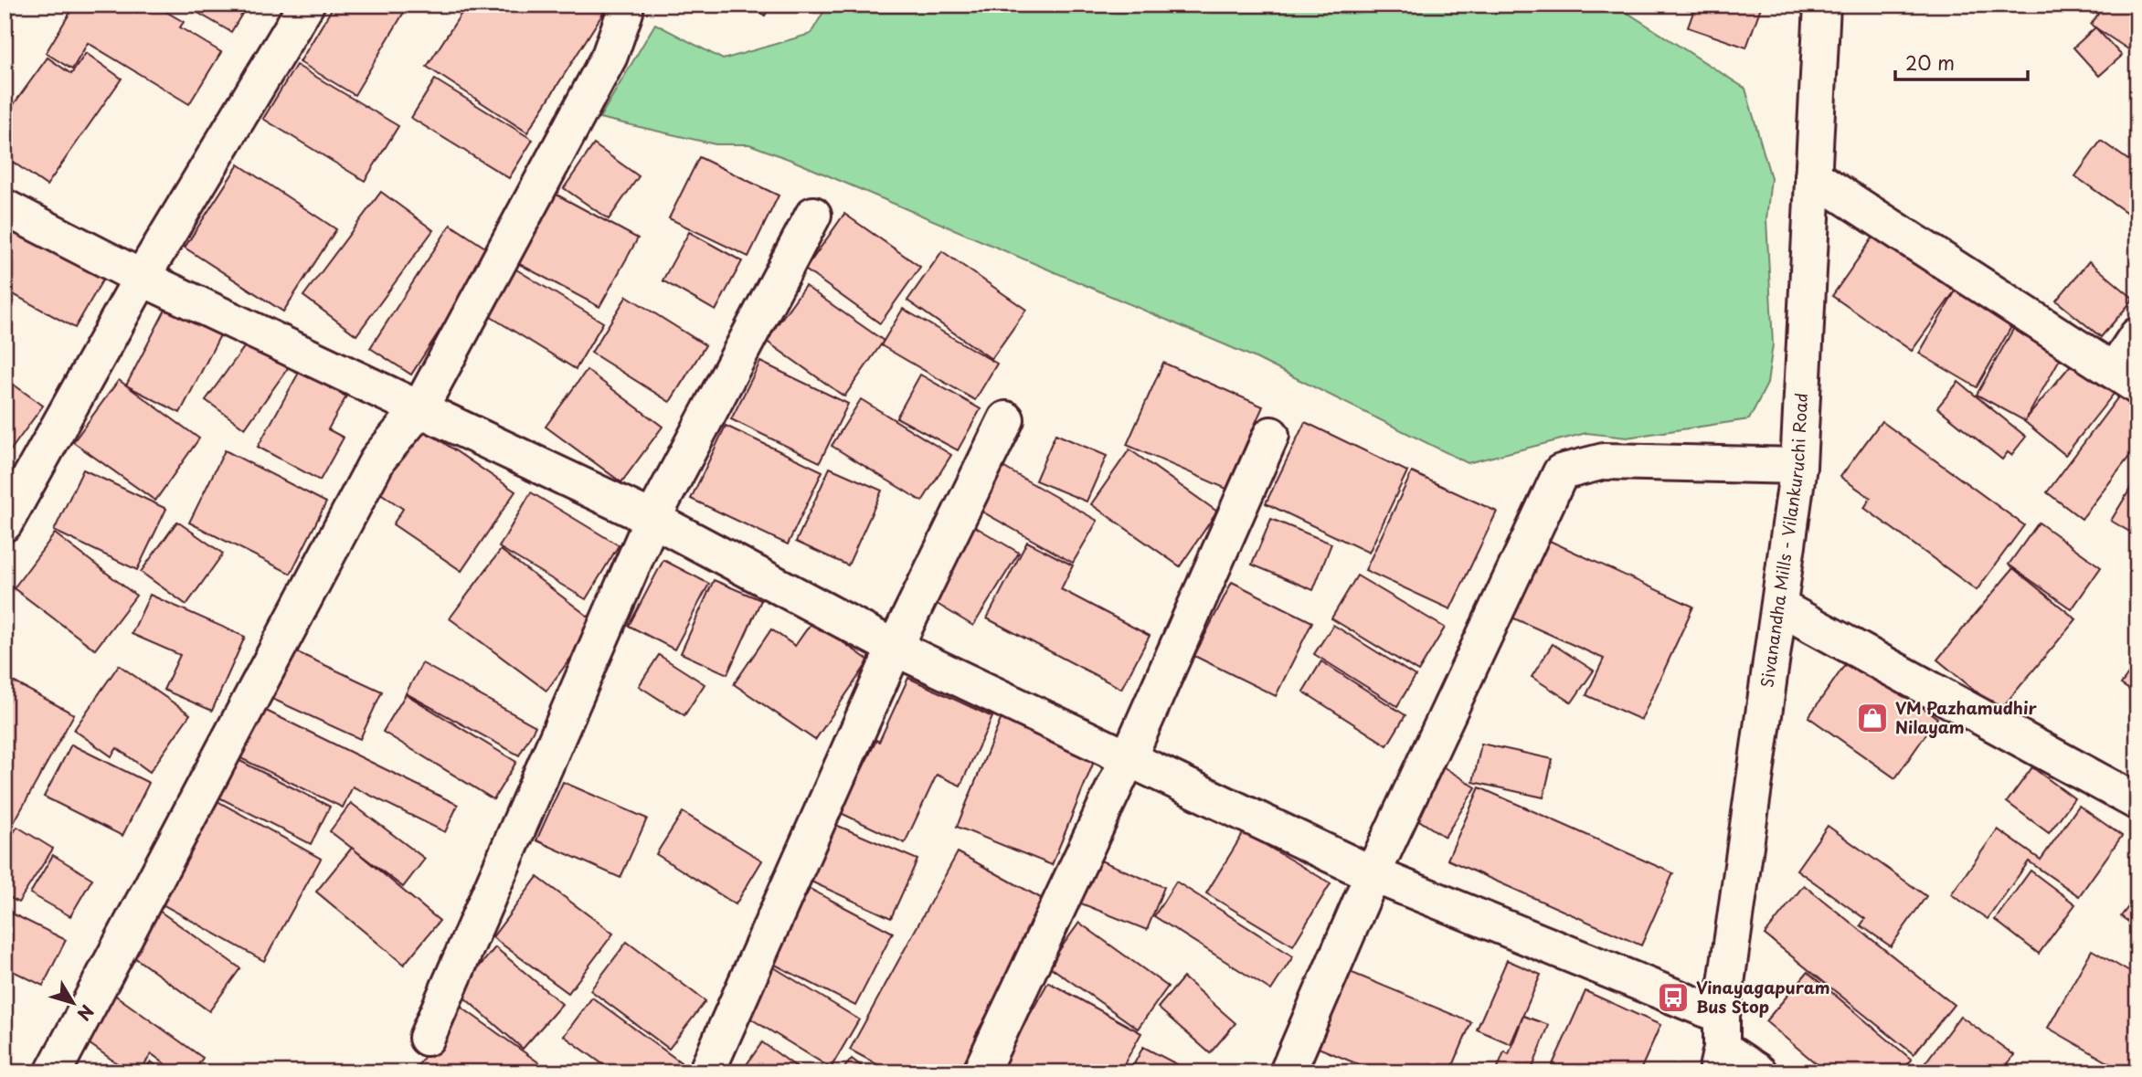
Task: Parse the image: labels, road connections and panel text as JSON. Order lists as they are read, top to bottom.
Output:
{
  "streets": {
    "street": ["Sivanandha Mills - Vilankuruchi Road"]
  },
  "places": {
    "shop": ["VM Pazhamudhir Nilayam"],
    "bus stop": ["Vinayagapuram Bus Stop"]
  },
  "scale_bar": "20 m",
  "north": "bottom right"
}
